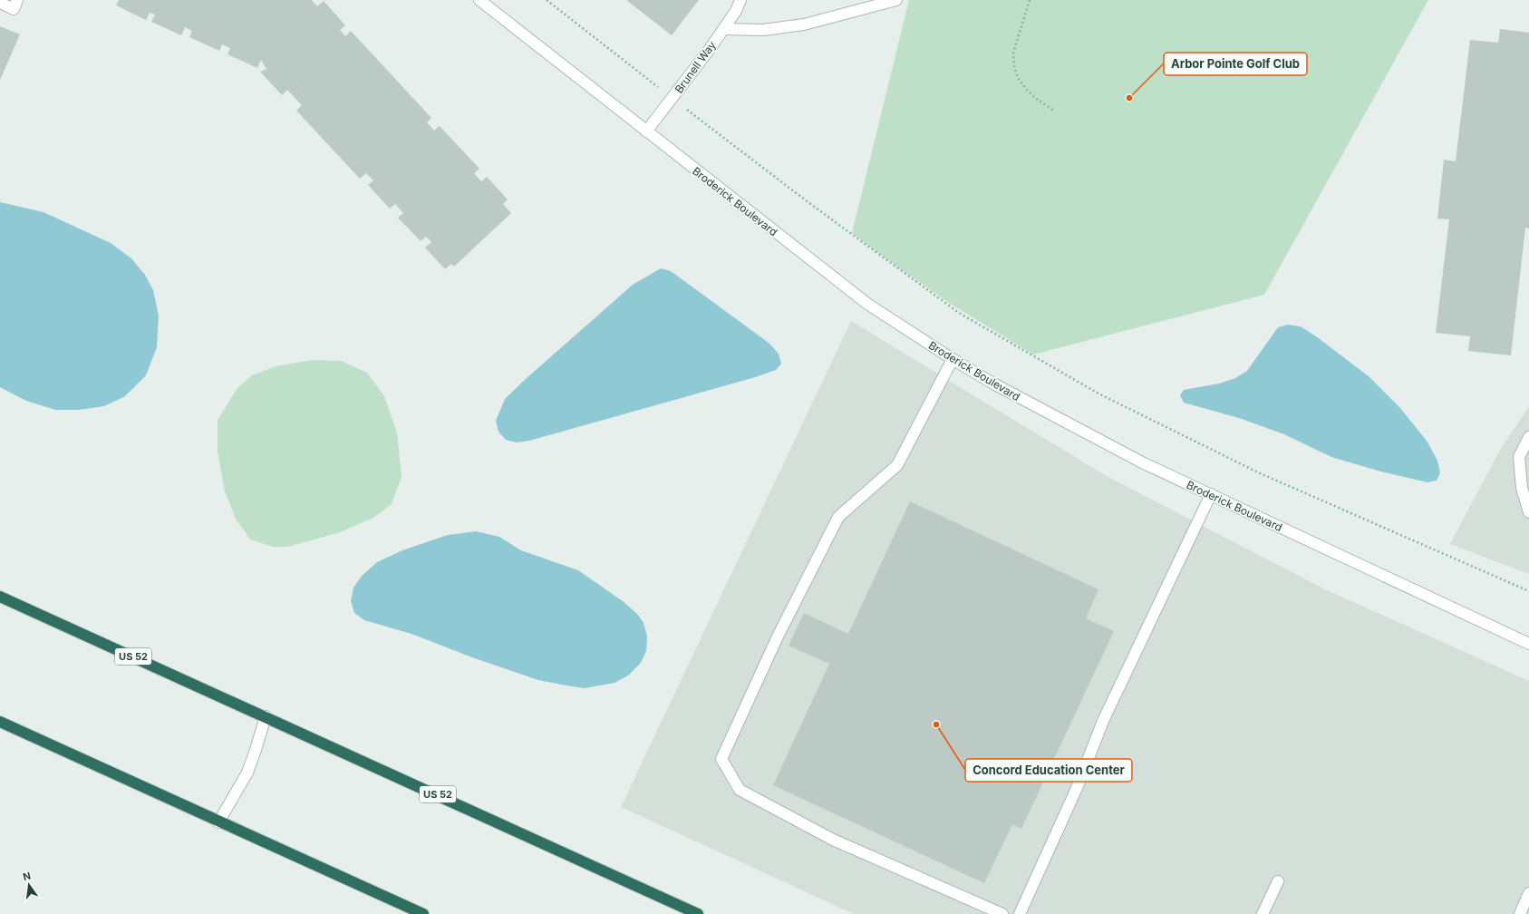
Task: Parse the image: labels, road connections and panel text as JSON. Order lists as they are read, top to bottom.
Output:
{
  "streets": {
    "highway": ["US 52"],
    "street": ["Brunell Way", "Broderick Boulevard"]
  },
  "crossings": [
    ["Brunell Way", "Broderick Boulevard"]
  ],
  "places": ["Arbor Pointe Golf Club", "Concord Education Center"],
  "north": "top"
}
